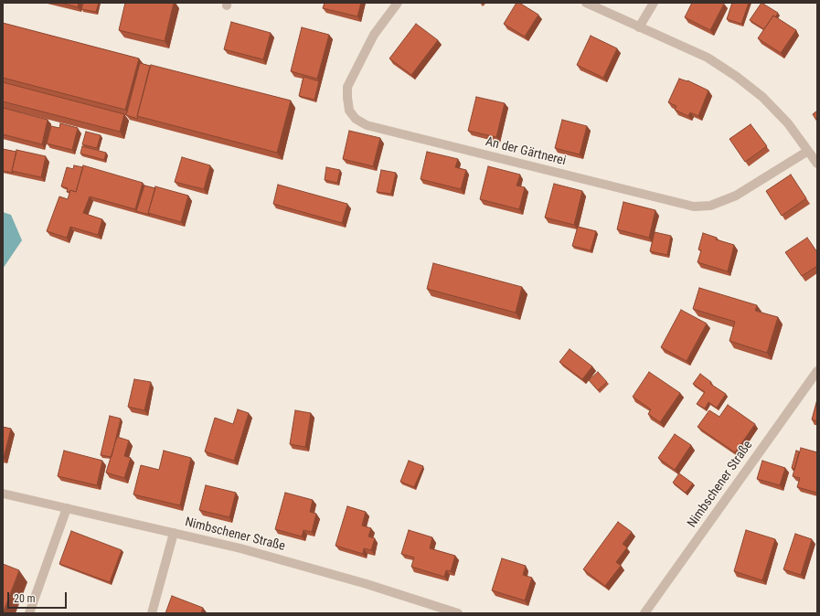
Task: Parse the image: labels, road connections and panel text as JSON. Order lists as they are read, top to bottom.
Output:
{
  "streets": {
    "street": ["An der Gärtnerei", "Nimbschener Straße"]
  },
  "scale_bar": "20 m"
}
